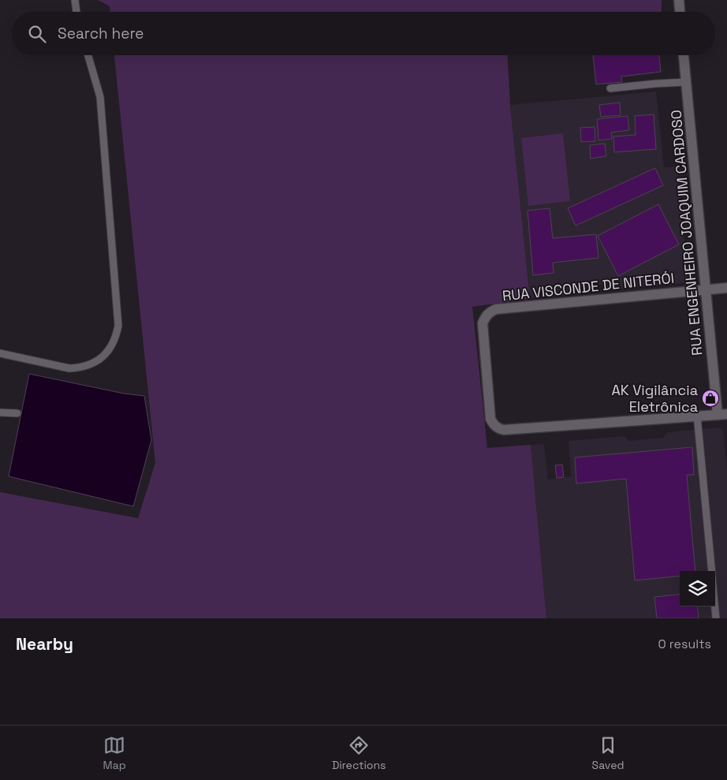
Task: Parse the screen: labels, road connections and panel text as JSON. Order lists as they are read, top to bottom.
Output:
{
  "streets": {
    "street": ["RUA ENGENHEIRO JOAQUIM CARDOSO", "RUA VISCONDE DE NITERÓI"]
  },
  "crossings": [
    ["RUA ENGENHEIRO JOAQUIM CARDOSO", "RUA VISCONDE DE NITERÓI"]
  ],
  "places": {
    "shop": ["AK Vigilância Eletrônica"]
  },
  "page": {
    "search": "Search here",
    "heading": ["Nearby", "0 results"],
    "nav": ["Map", "Directions", "Saved"]
  }
}
